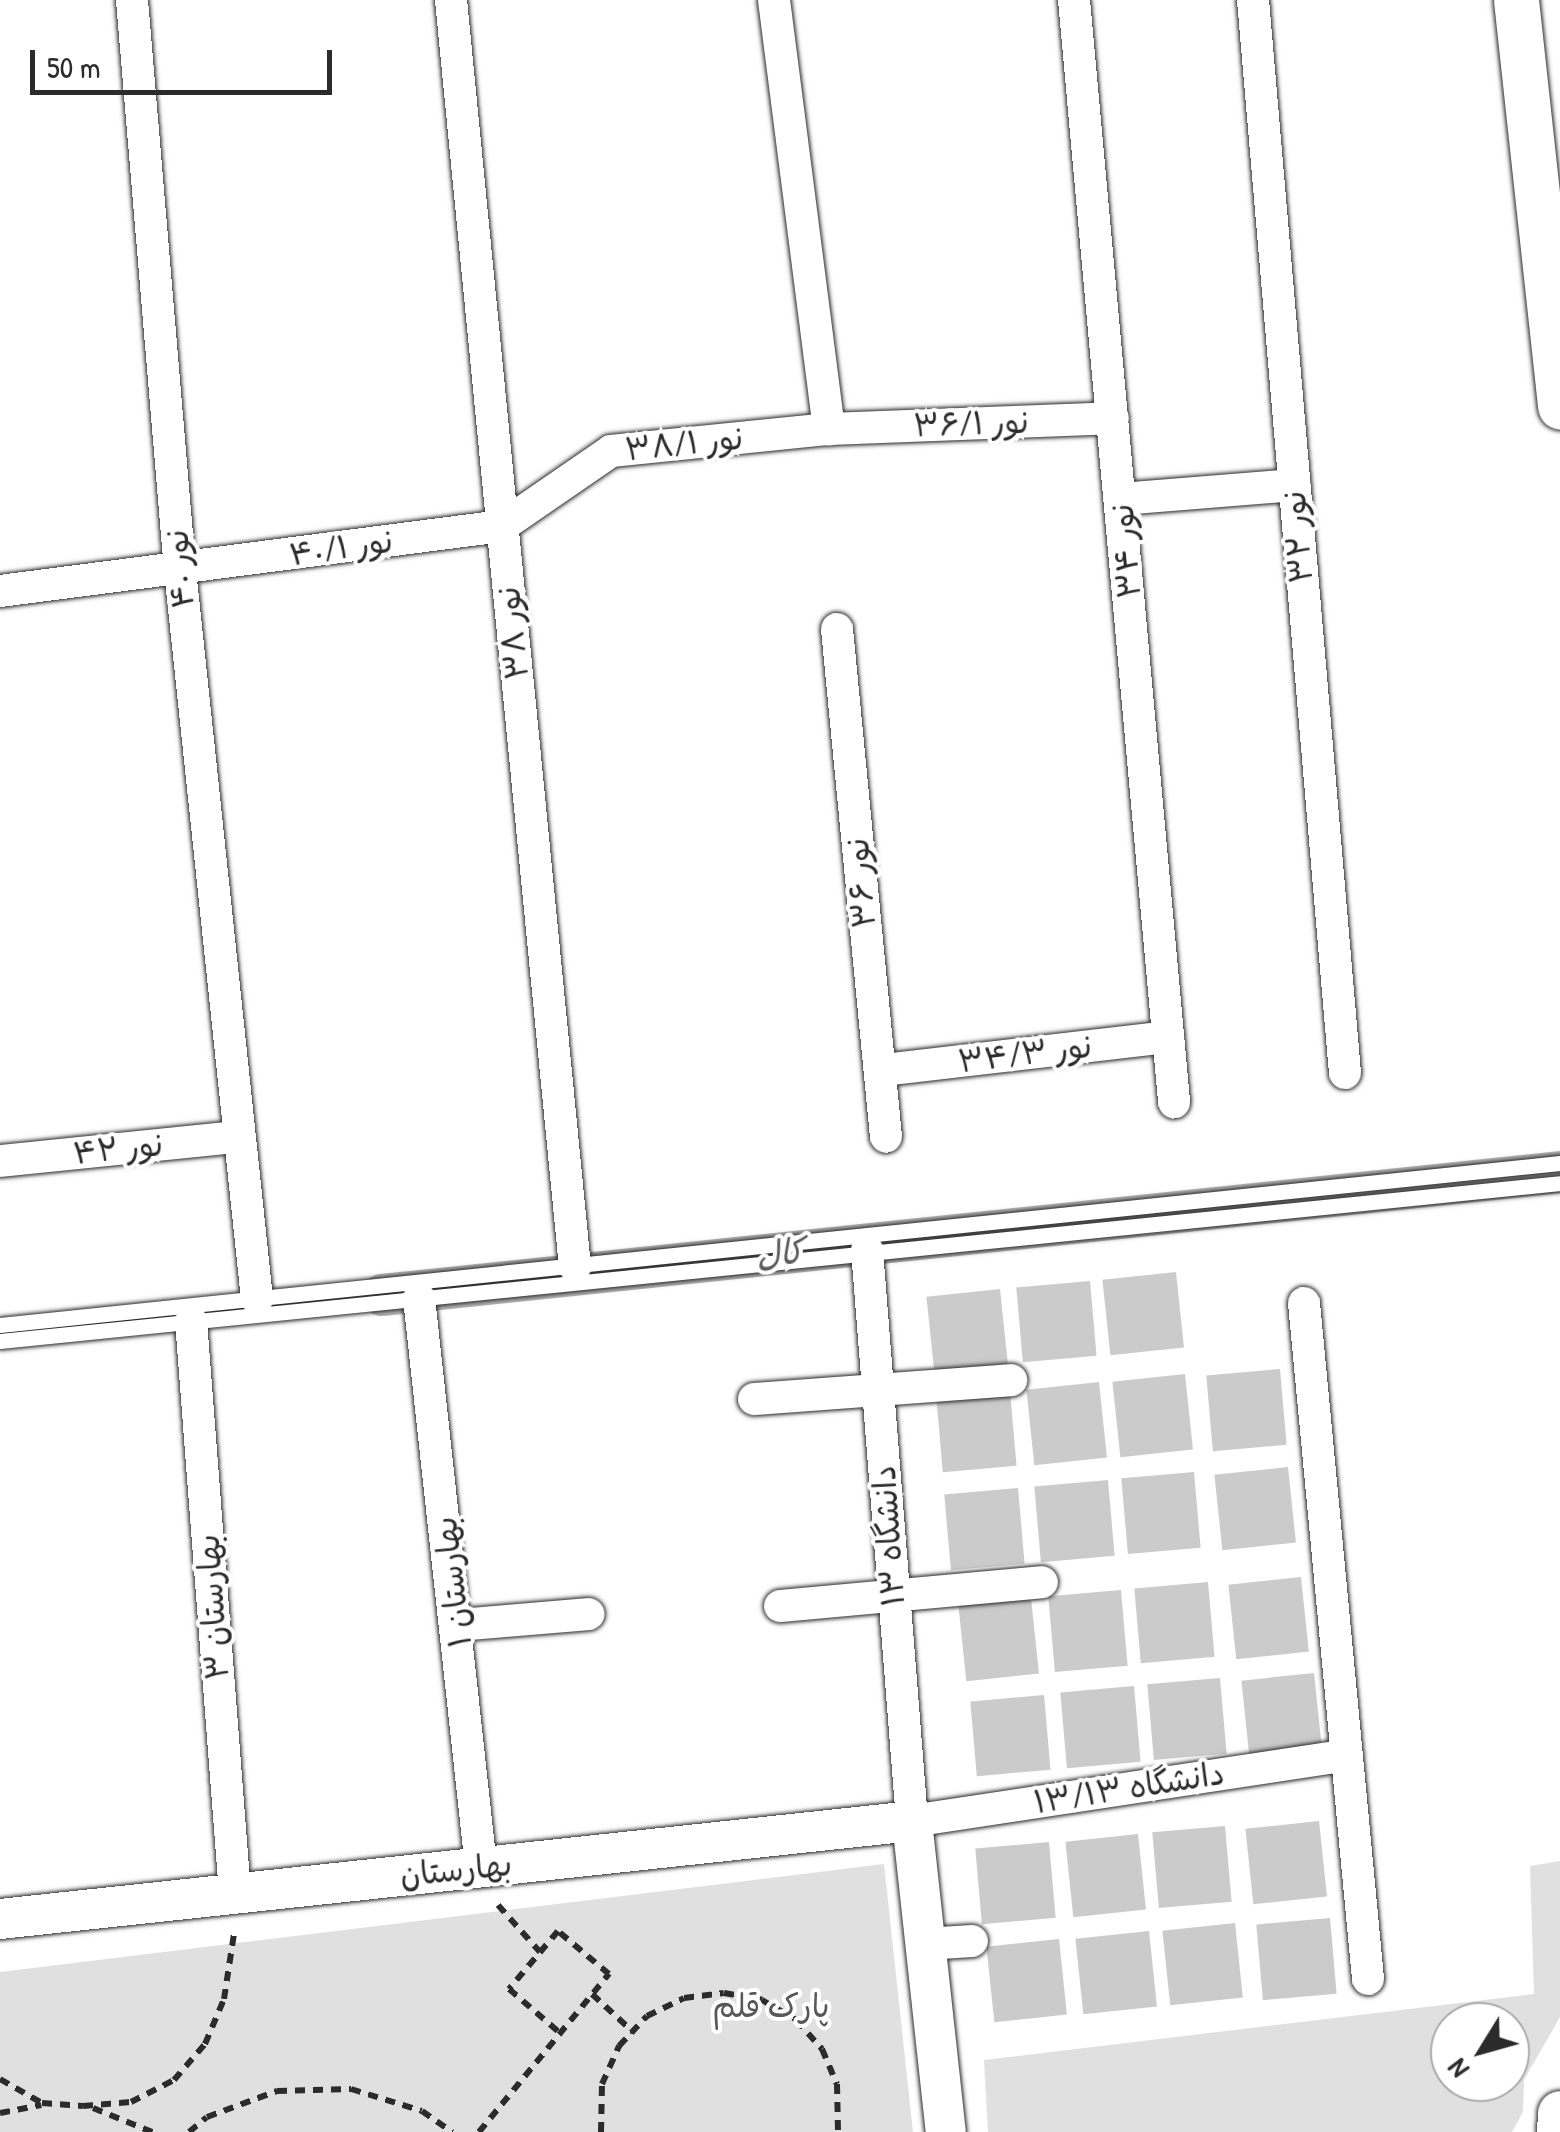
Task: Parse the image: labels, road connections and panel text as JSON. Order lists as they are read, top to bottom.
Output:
{
  "streets": {
    "street": [
      "نور ۳۶/۱",
      "نور ۳۸/۱",
      "نور ۳۲",
      "نور ۴۰/۱",
      "نور ۳۴",
      "نور ۴۰",
      "نور ۳۸",
      "نور ۳۶",
      "نور ۳۴/۳",
      "نور ۴۲",
      "دانشگاه ۱۳",
      "بهارستان ۱",
      "بهارستان ۳",
      "دانشگاه ۱۳/۱۳",
      "بهارستان"
    ]
  },
  "crossings": [
    ["نور ۳۶/۱", "نور ۳۸/۱"],
    ["نور ۳۶/۱", "نور ۳۴"],
    ["نور ۳۸/۱", "نور ۴۰/۱"],
    ["نور ۳۸/۱", "نور ۳۸"],
    ["نور ۴۰/۱", "نور ۴۰"],
    ["نور ۴۰/۱", "نور ۳۸"],
    ["نور ۳۴", "نور ۳۴/۳"],
    ["نور ۴۰", "نور ۴۲"],
    ["نور ۳۶", "نور ۳۴/۳"],
    ["دانشگاه ۱۳", "دانشگاه ۱۳/۱۳"],
    ["دانشگاه ۱۳", "بهارستان"],
    ["بهارستان ۱", "بهارستان"],
    ["بهارستان ۳", "بهارستان"],
    ["دانشگاه ۱۳/۱۳", "بهارستان"]
  ],
  "water": ["کال"],
  "parks": ["پارک قلم"],
  "scale_bar": "50 m",
  "north": "bottom left"
}
